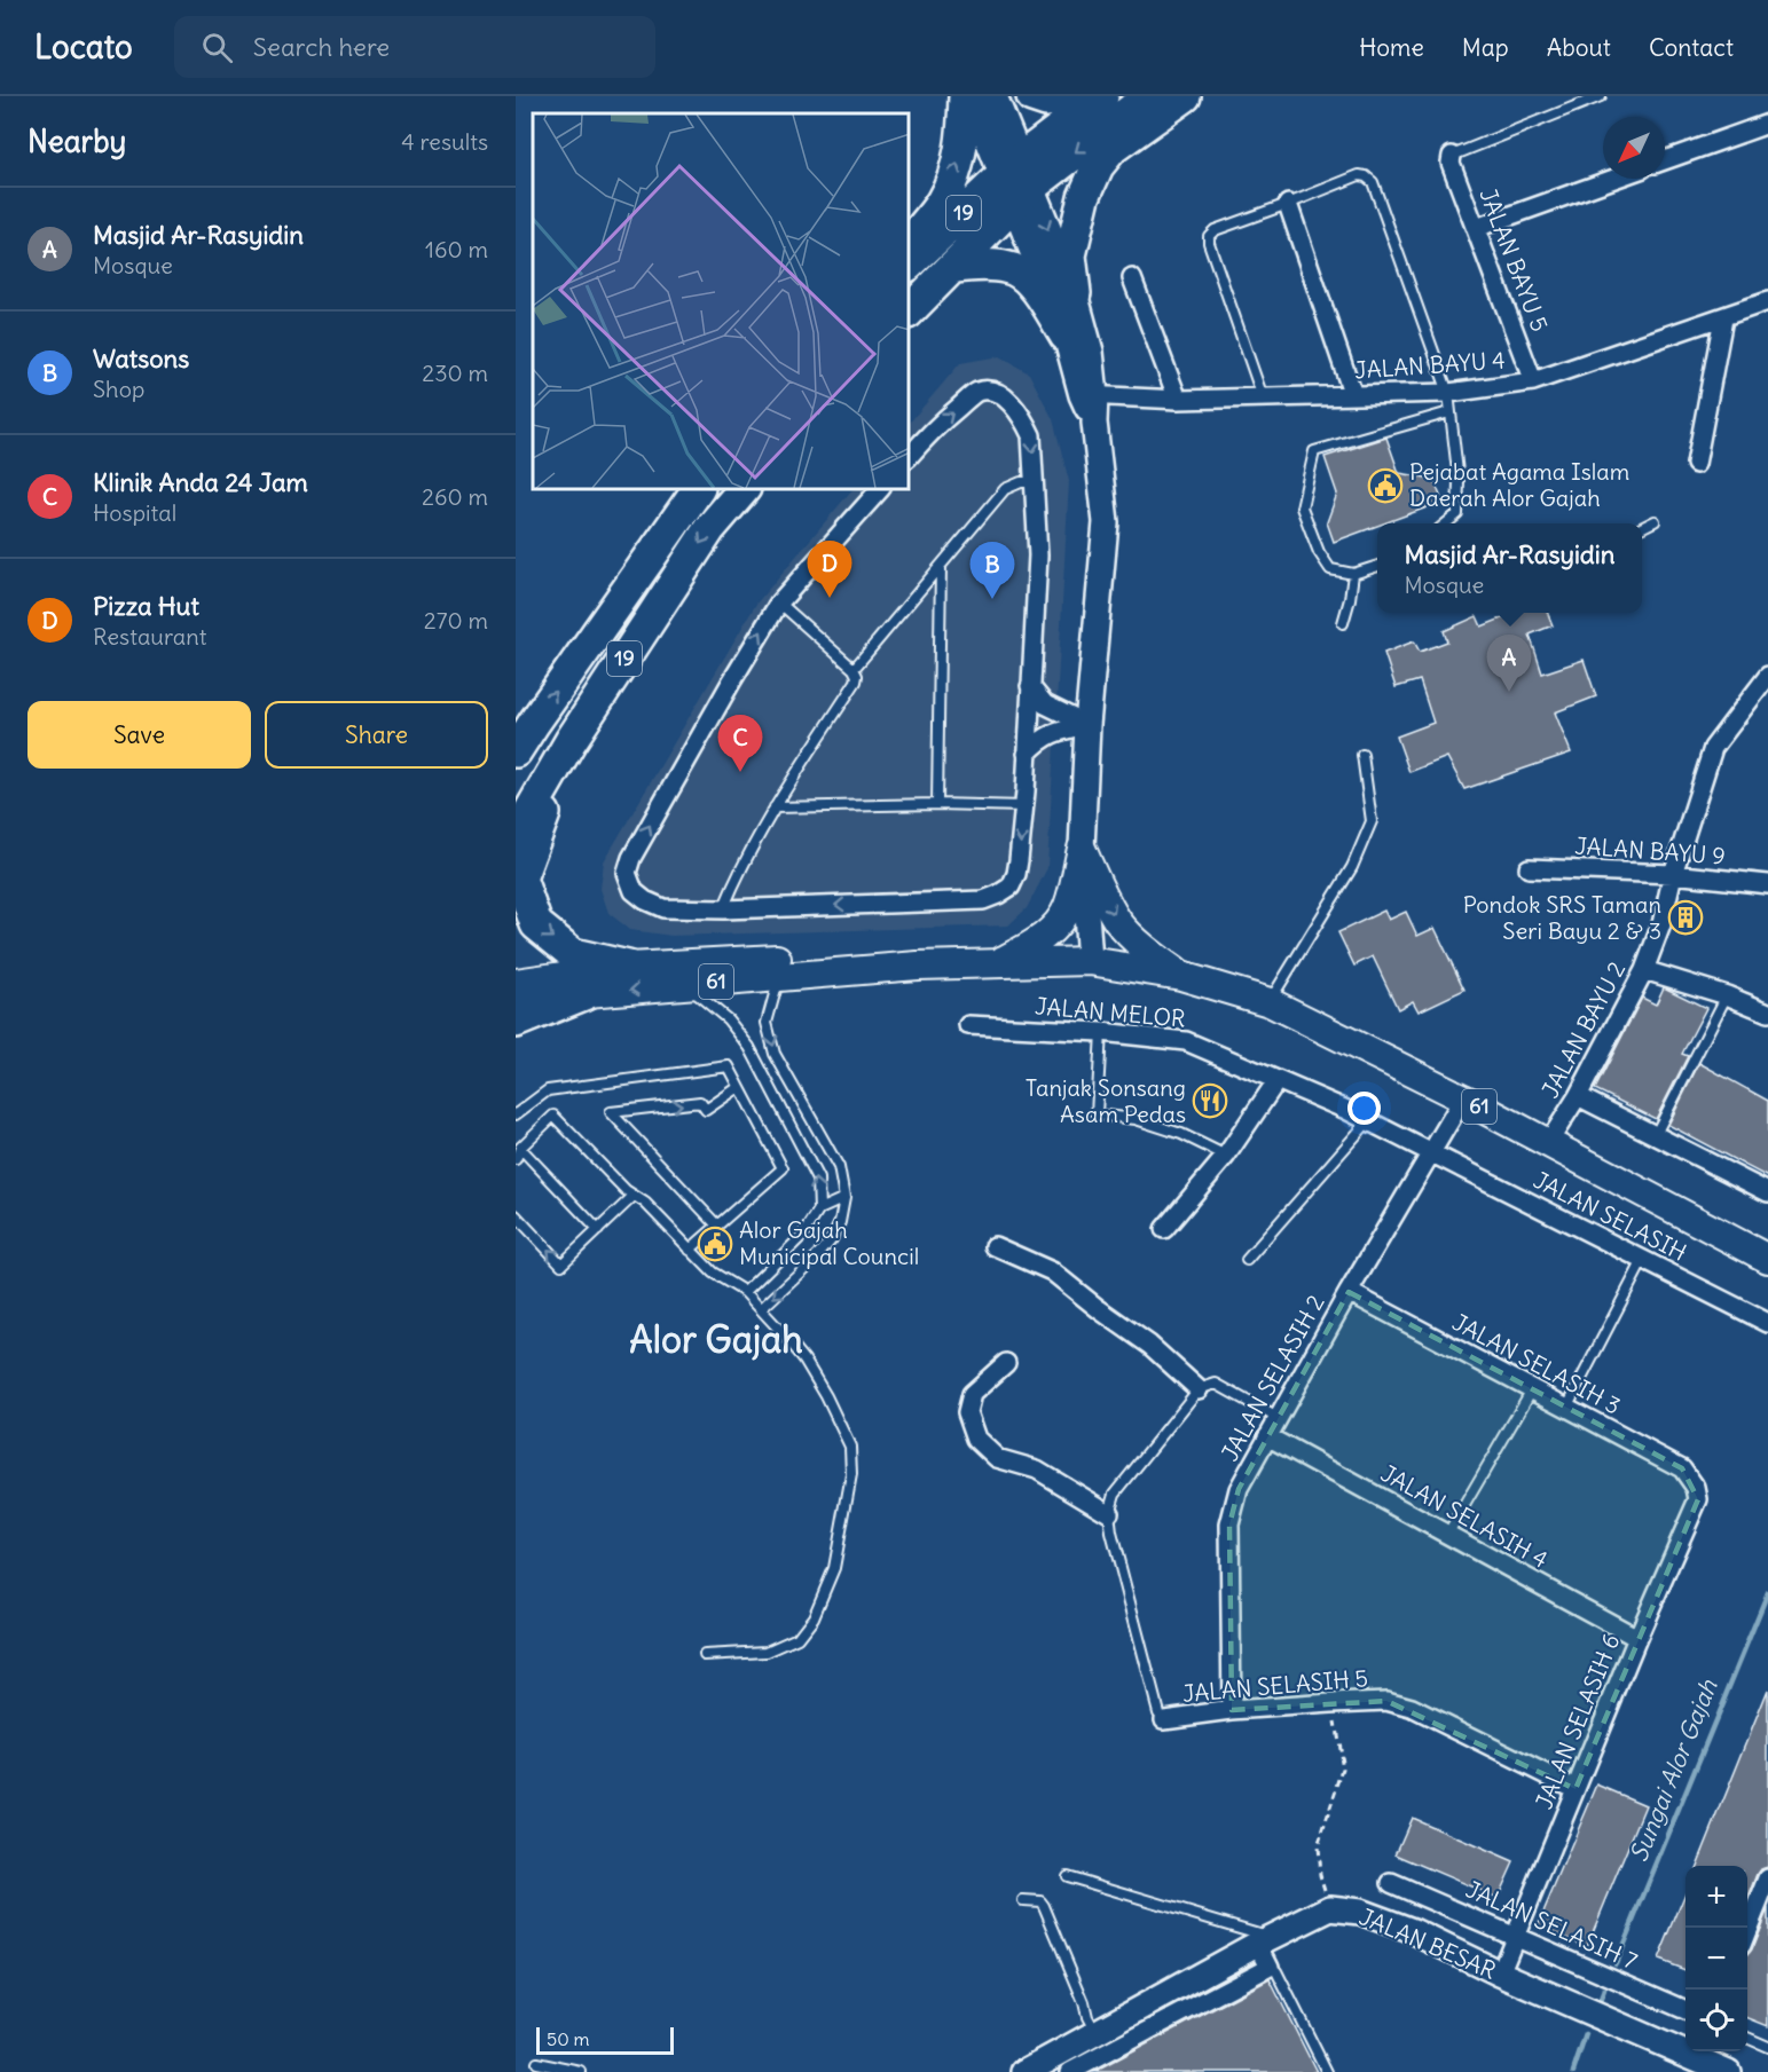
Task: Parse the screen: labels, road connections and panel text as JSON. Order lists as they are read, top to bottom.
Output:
{
  "streets": {
    "highway": ["19"],
    "main road": ["61"],
    "street": [
      "JALAN BAYU 5",
      "JALAN BAYU 4",
      "JALAN BAYU 9",
      "JALAN MELOR",
      "JALAN BAYU 2",
      "JALAN SELASIH",
      "JALAN SELASIH 3",
      "JALAN SELASIH 2",
      "JALAN SELASIH 4",
      "JALAN SELASIH 5",
      "JALAN SELASIH 6",
      "JALAN SELASIH 7",
      "JALAN BESAR"
    ]
  },
  "crossings": [
    ["JALAN BAYU 5", "JALAN BAYU 4"],
    ["JALAN BAYU 9", "JALAN BAYU 2"],
    ["61", "JALAN BAYU 2"],
    ["61", "JALAN SELASIH 2"],
    ["JALAN MELOR", "JALAN SELASIH"],
    ["JALAN MELOR", "JALAN SELASIH 2"],
    ["JALAN SELASIH", "JALAN SELASIH 2"],
    ["JALAN SELASIH 3", "JALAN SELASIH 2"],
    ["JALAN SELASIH 3", "JALAN SELASIH 6"],
    ["JALAN SELASIH 2", "JALAN SELASIH 4"],
    ["JALAN SELASIH 2", "JALAN SELASIH 5"],
    ["JALAN SELASIH 4", "JALAN SELASIH 6"],
    ["JALAN SELASIH 5", "JALAN SELASIH 6"],
    ["JALAN SELASIH 6", "JALAN SELASIH 7"],
    ["JALAN SELASIH 6", "JALAN BESAR"]
  ],
  "districts": ["Alor Gajah"],
  "water": ["Sungai Alor Gajah"],
  "places": {
    "public building": ["Pejabat Agama Islam Daerah Alor Gajah", "Alor Gajah Municipal Council"],
    "building": ["Pondok SRS Taman Seri Bayu 2 & 3"],
    "restaurant": ["Tanjak Sonsang Asam Pedas"]
  },
  "scale_bar": "50 m",
  "north": "bottom left",
  "page": {
    "header": "Locato",
    "search": "Search here",
    "nav": [
      "Home",
      "Map",
      "About",
      "Contact"
    ],
    "heading": ["Nearby", "4 results"],
    "list": [
      {
        "mark": "A",
        "name": "Masjid Ar-Rasyidin",
        "note": "Mosque",
        "value": "160 m"
      },
      {
        "mark": "B",
        "name": "Watsons",
        "note": "Shop",
        "value": "230 m"
      },
      {
        "mark": "C",
        "name": "Klinik Anda 24 Jam",
        "note": "Hospital",
        "value": "260 m"
      },
      {
        "mark": "D",
        "name": "Pizza Hut",
        "note": "Restaurant",
        "value": "270 m"
      }
    ],
    "popup": ["Masjid Ar-Rasyidin", "Mosque"],
    "pins": [
      "D",
      "B",
      "A",
      "C"
    ],
    "buttons": ["Save", "Share"],
    "map_buttons": ["+", "−"],
    "scale": "50 m"
  }
}
